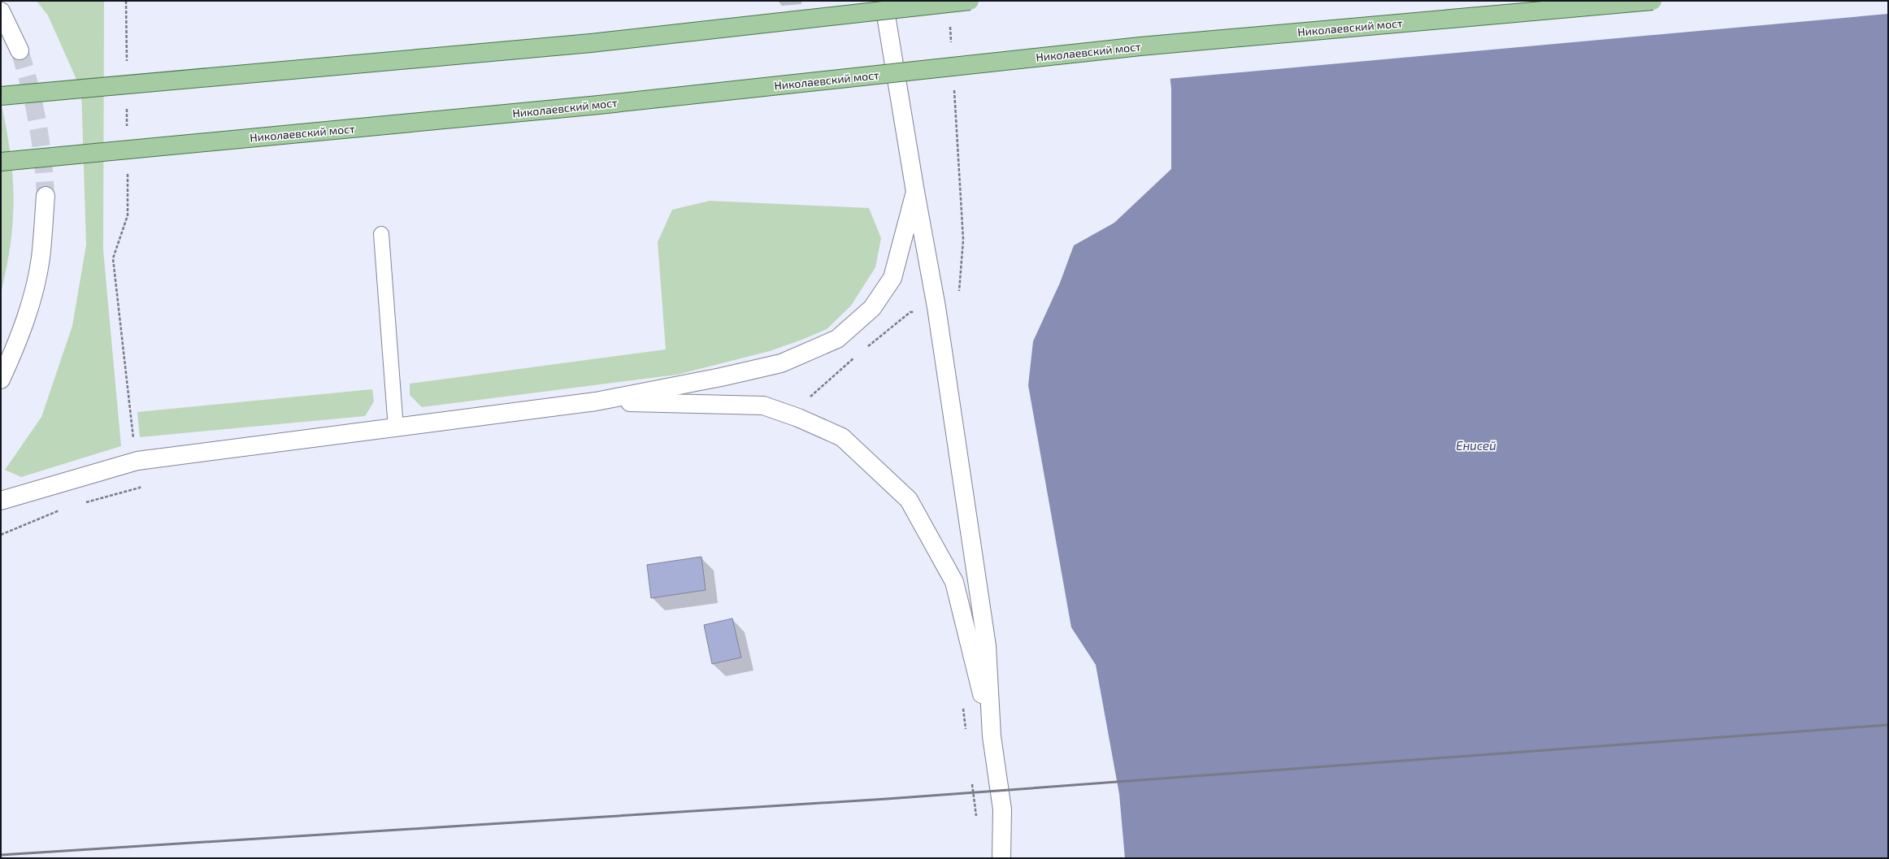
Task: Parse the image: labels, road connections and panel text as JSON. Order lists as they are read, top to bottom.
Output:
{
  "streets": {
    "main road": ["Николаевский мост"]
  },
  "water": ["Енисей"]
}
